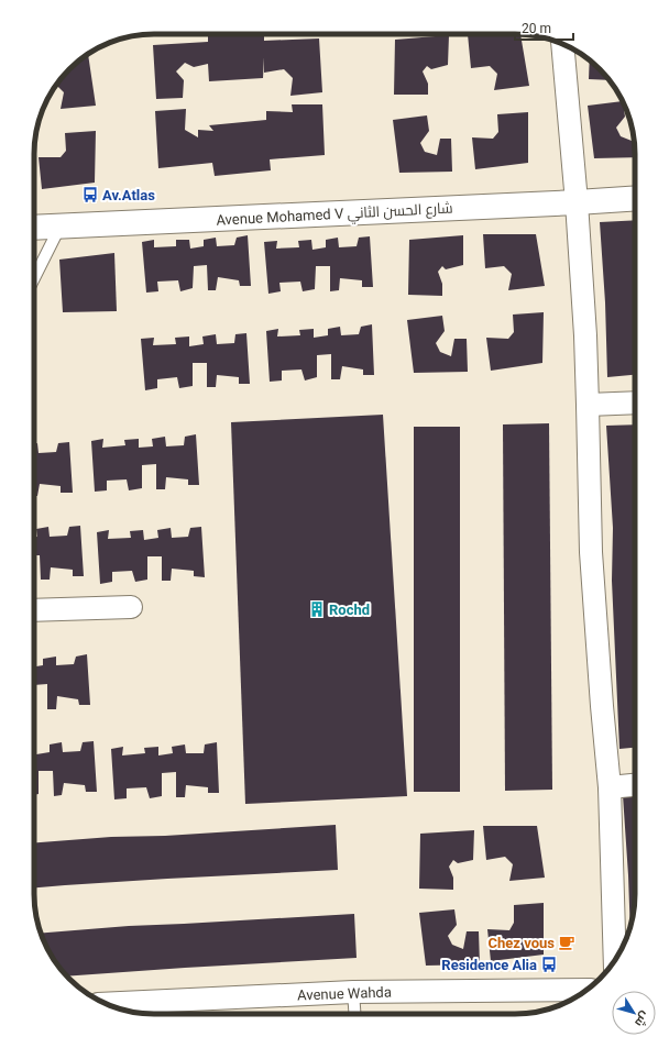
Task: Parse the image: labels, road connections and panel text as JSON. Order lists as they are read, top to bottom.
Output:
{
  "streets": {
    "street": ["Avenue Mohamed V شارع الحسن الثاني", "Avenue Wahda"]
  },
  "places": {
    "bus stop": ["Av.Atlas", "Residence Alia"],
    "building": ["Rochd"],
    "cafe": ["Chez vous"]
  },
  "scale_bar": "20 m",
  "north": "bottom right"
}
